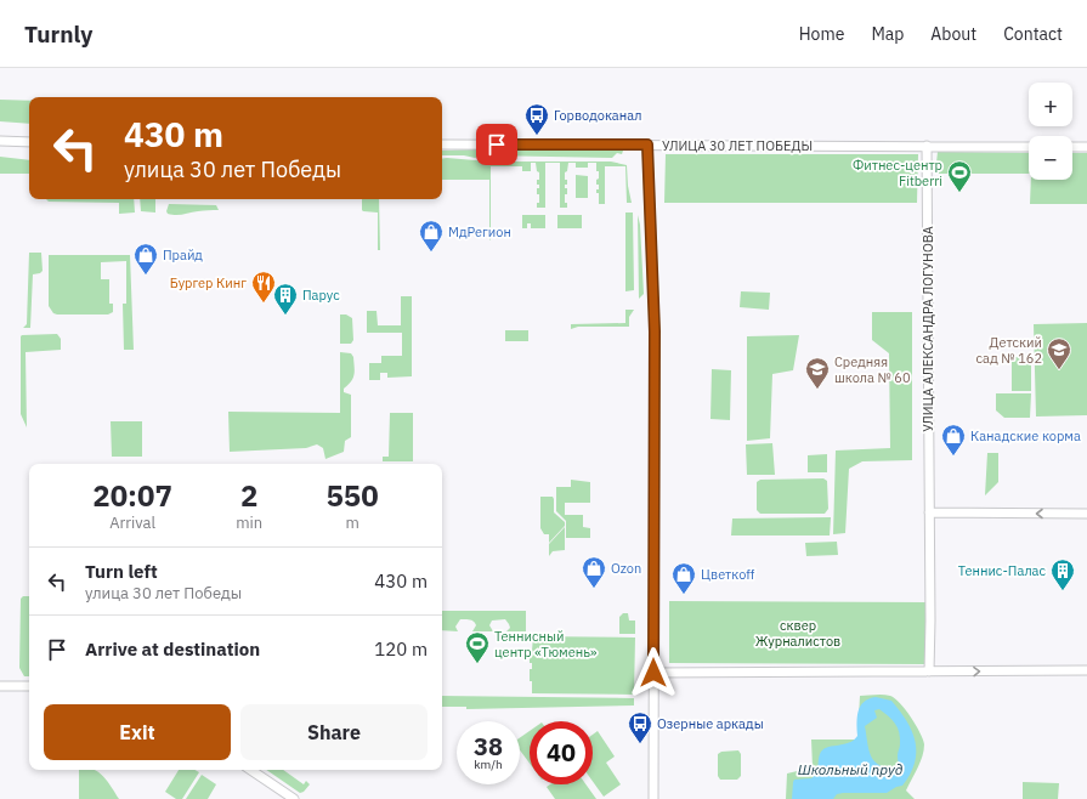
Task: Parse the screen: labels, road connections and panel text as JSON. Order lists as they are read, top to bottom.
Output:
{
  "streets": {
    "street": ["УЛИЦА 30 ЛЕТ ПОБЕДЫ", "УЛИЦА АЛЕКСАНДРА ЛОГУНОВА"]
  },
  "crossings": [
    ["УЛИЦА 30 ЛЕТ ПОБЕДЫ", "УЛИЦА АЛЕКСАНДРА ЛОГУНОВА"]
  ],
  "water": ["Школьный пруд"],
  "parks": ["сквер Журналистов"],
  "places": {
    "bus stop": ["Горводоканал", "Озерные аркады"],
    "sports": ["Фитнес-центр Fitberri", "Теннисный центр «Тюмень»"],
    "shop": [
      "МдРегион",
      "Прайд",
      "Канадские корма",
      "Ozon",
      "Цветкоff"
    ],
    "restaurant": ["Бургер Кинг"],
    "building": ["Парус", "Теннис-Палас"],
    "school or university": ["Детский сад № 162", "Средняя школа № 60"]
  },
  "page": {
    "header": "Turnly",
    "nav": [
      "Home",
      "Map",
      "About",
      "Contact"
    ],
    "map_buttons": ["+", "−"],
    "turn": ["430 m", "улица 30 лет Победы"],
    "eta": [
      "20:07",
      "Arrival",
      "2",
      "min",
      "550",
      "m"
    ],
    "list": [
      {
        "name": "Turn left",
        "note": "улица 30 лет Победы",
        "value": "430 m"
      },
      {
        "name": "Arrive at destination",
        "value": "120 m"
      }
    ],
    "buttons": ["Exit", "Share"],
    "speed": "38 km/h",
    "limit": "40"
  }
}
